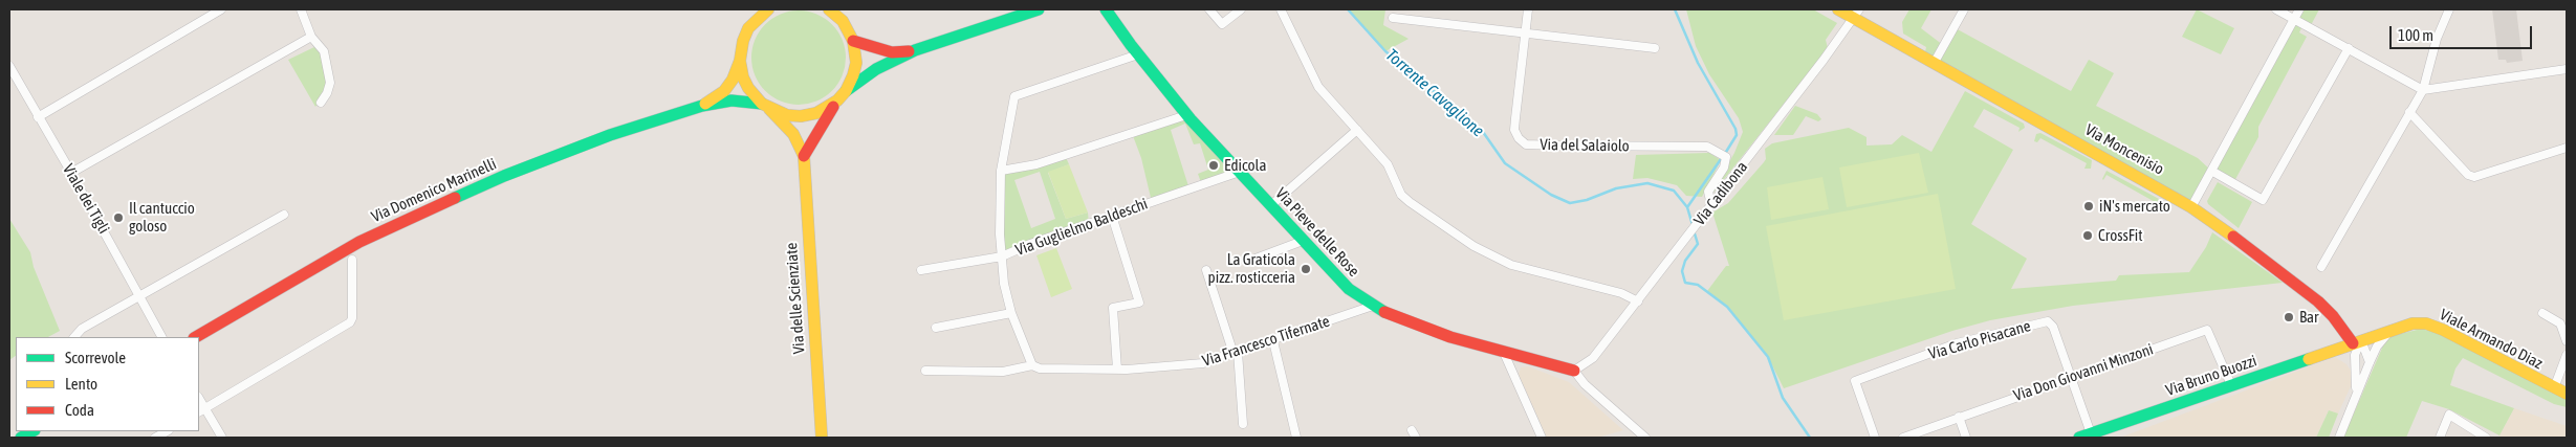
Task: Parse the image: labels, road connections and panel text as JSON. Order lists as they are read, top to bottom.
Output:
{
  "streets": {
    "main road": [
      "Via Moncenisio",
      "Via Domenico Marinelli",
      "Via Pieve delle Rose",
      "Via delle Scienziate",
      "Viale Armando Diaz",
      "Via Bruno Buozzi"
    ],
    "street": [
      "Via del Salaiolo",
      "Via Cadibona",
      "Viale dei Tigli",
      "Via Guglielmo Baldeschi",
      "Via Carlo Pisacane",
      "Via Francesco Tifernate",
      "Via Don Giovanni Minzoni"
    ]
  },
  "crossings": [
    ["Via del Salaiolo", "Via Cadibona"],
    ["Via Moncenisio", "Via Cadibona"],
    ["Via Moncenisio", "Viale Armando Diaz"],
    ["Via Moncenisio", "Via Bruno Buozzi"],
    ["Via Cadibona", "Via Pieve delle Rose"],
    ["Via Guglielmo Baldeschi", "Via Pieve delle Rose"],
    ["Via Pieve delle Rose", "Via Francesco Tifernate"],
    ["Viale Armando Diaz", "Via Bruno Buozzi"],
    ["Via Carlo Pisacane", "Via Don Giovanni Minzoni"],
    ["Via Carlo Pisacane", "Via Bruno Buozzi"],
    ["Via Don Giovanni Minzoni", "Via Bruno Buozzi"]
  ],
  "water": ["Torrente Cavaglione"],
  "places": [
    "Edicola",
    "iN's mercato",
    "Il cantuccio goloso",
    "CrossFit",
    "La Graticola pizz. rosticceria",
    "Bar"
  ],
  "legend": ["Scorrevole", "Lento", "Coda"],
  "scale_bar": "100 m"
}
